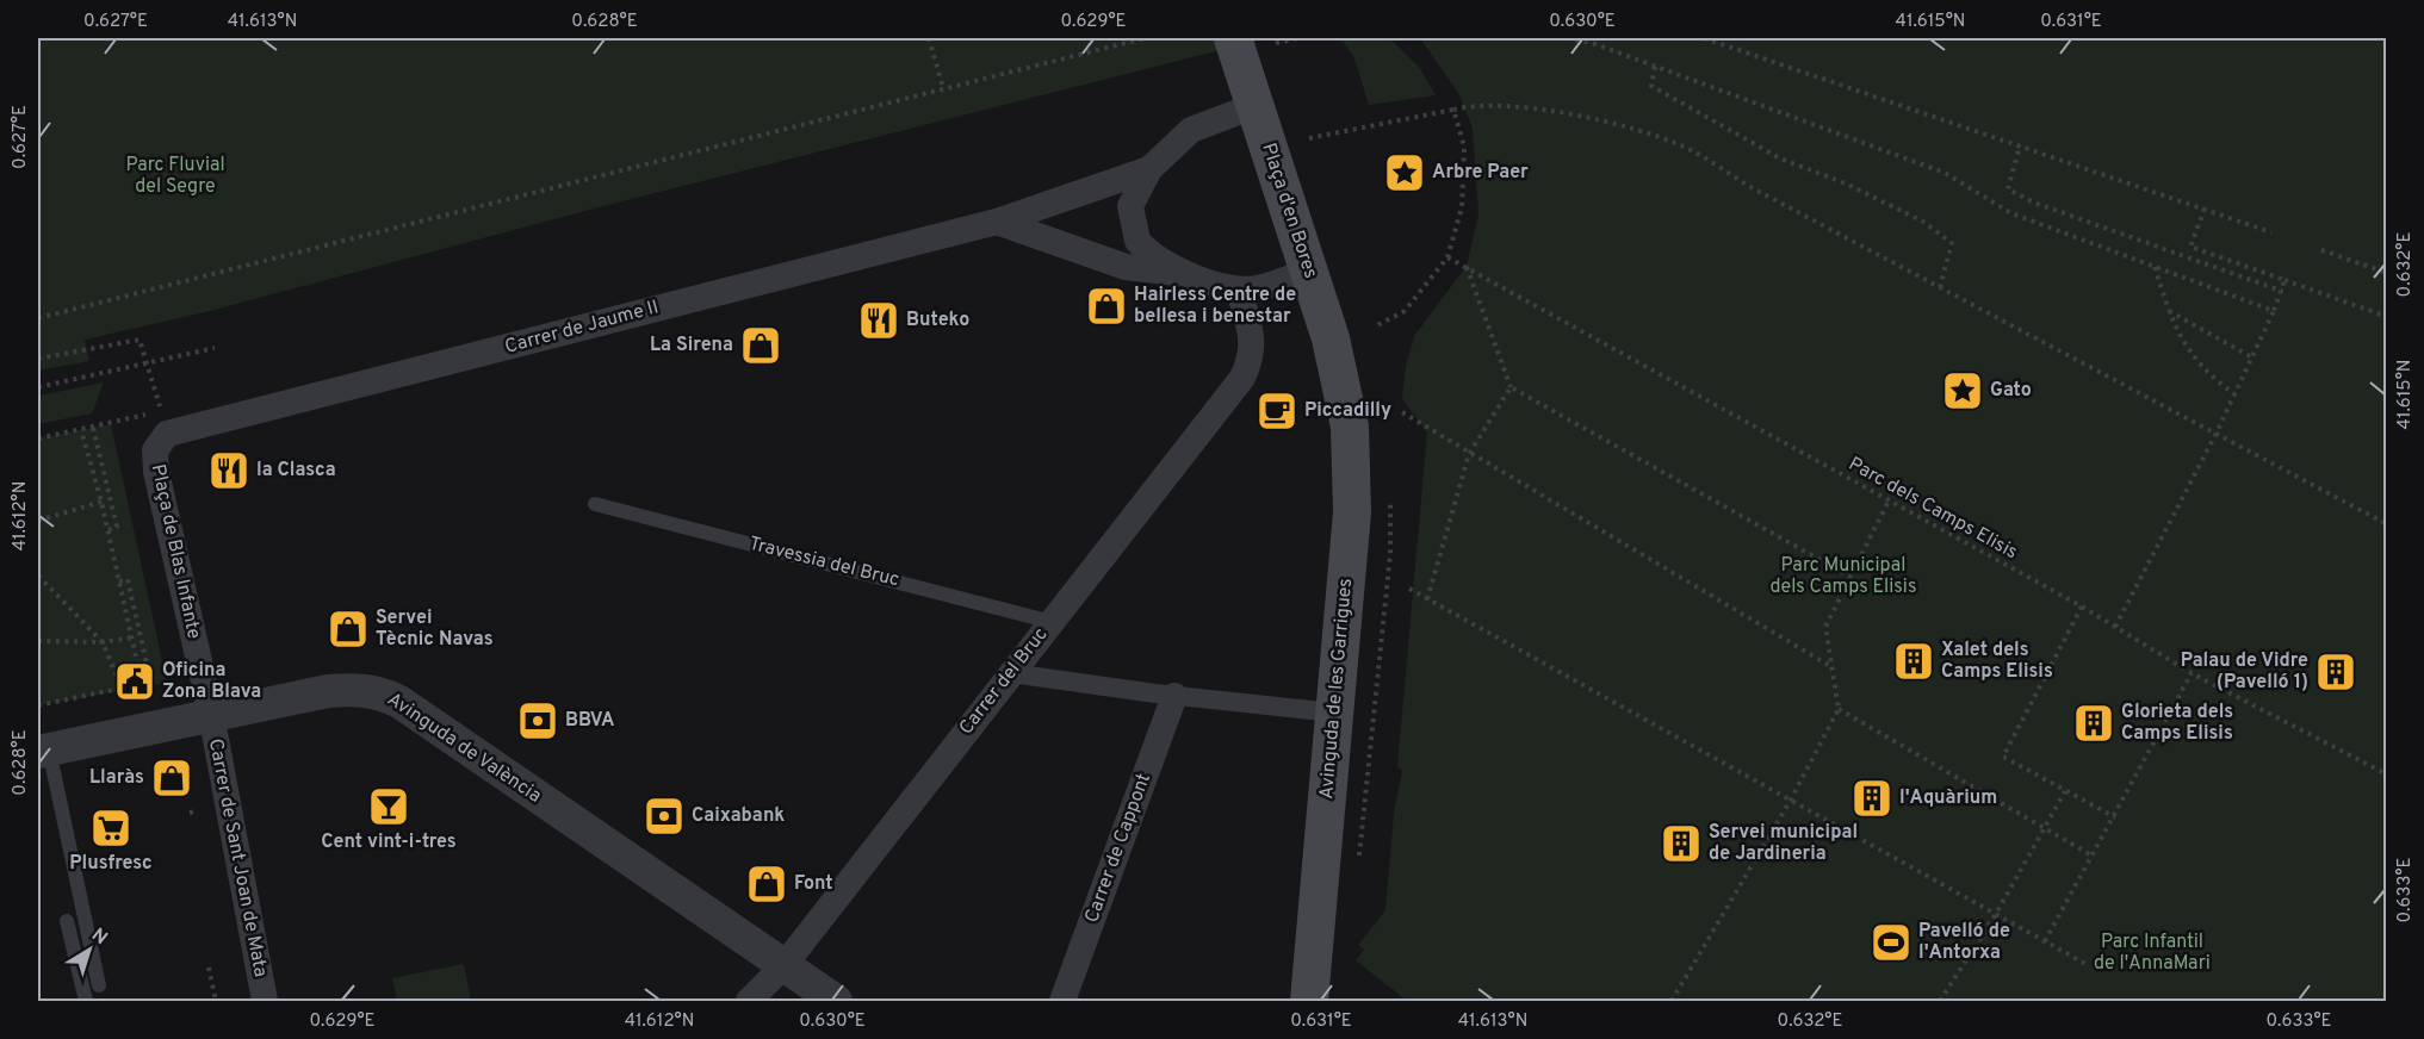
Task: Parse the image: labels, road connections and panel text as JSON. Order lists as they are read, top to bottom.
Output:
{
  "streets": {
    "main road": ["Plaça d'en Bores", "Avinguda de les Garrigues"],
    "street": [
      "Carrer de Jaume II",
      "Plaça de Blas Infante",
      "Carrer del Bruc",
      "Avinguda de València",
      "Carrer de Cappont",
      "Carrer de Sant Joan de Mata"
    ],
    "lane": ["Travessia del Bruc"],
    "path": ["Parc dels Camps Elisis"]
  },
  "crossings": [
    ["Plaça d'en Bores", "Carrer de Jaume II"],
    ["Plaça d'en Bores", "Avinguda de les Garrigues"],
    ["Carrer de Jaume II", "Plaça de Blas Infante"],
    ["Carrer de Jaume II", "Carrer del Bruc"],
    ["Plaça de Blas Infante", "Avinguda de València"],
    ["Plaça de Blas Infante", "Carrer de Sant Joan de Mata"],
    ["Travessia del Bruc", "Carrer del Bruc"],
    ["Carrer del Bruc", "Avinguda de València"],
    ["Avinguda de València", "Carrer de Sant Joan de Mata"]
  ],
  "parks": ["Parc Fluvial del Segre", "Parc Municipal dels Camps Elisis", "Parc Infantil de l'AnnaMari"],
  "places": {
    "place": ["Arbre Paer", "Gato"],
    "shop": [
      "Hairless Centre de bellesa i benestar",
      "La Sirena",
      "Servei Tècnic Navas",
      "Llaràs",
      "Font"
    ],
    "restaurant": ["Buteko", "la Clasca"],
    "cafe": ["Piccadilly"],
    "building": [
      "Xalet dels Camps Elisis",
      "Palau de Vidre (Pavelló 1)",
      "Glorieta dels Camps Elisis",
      "l'Aquàrium",
      "Servei municipal de Jardineria"
    ],
    "public building": ["Oficina Zona Blava"],
    "bank": ["BBVA", "Caixabank"],
    "bar": ["Cent vint-i-tres"],
    "supermarket": ["Plusfresc"],
    "sports": ["Pavelló de l'Antorxa"]
  },
  "north": "top right",
  "coordinates": [
    "0.627°E",
    "41.613°N",
    "0.628°E",
    "0.629°E",
    "0.630°E",
    "41.615°N",
    "0.631°E",
    "0.632°E",
    "41.612°N",
    "0.633°E"
  ]
}
